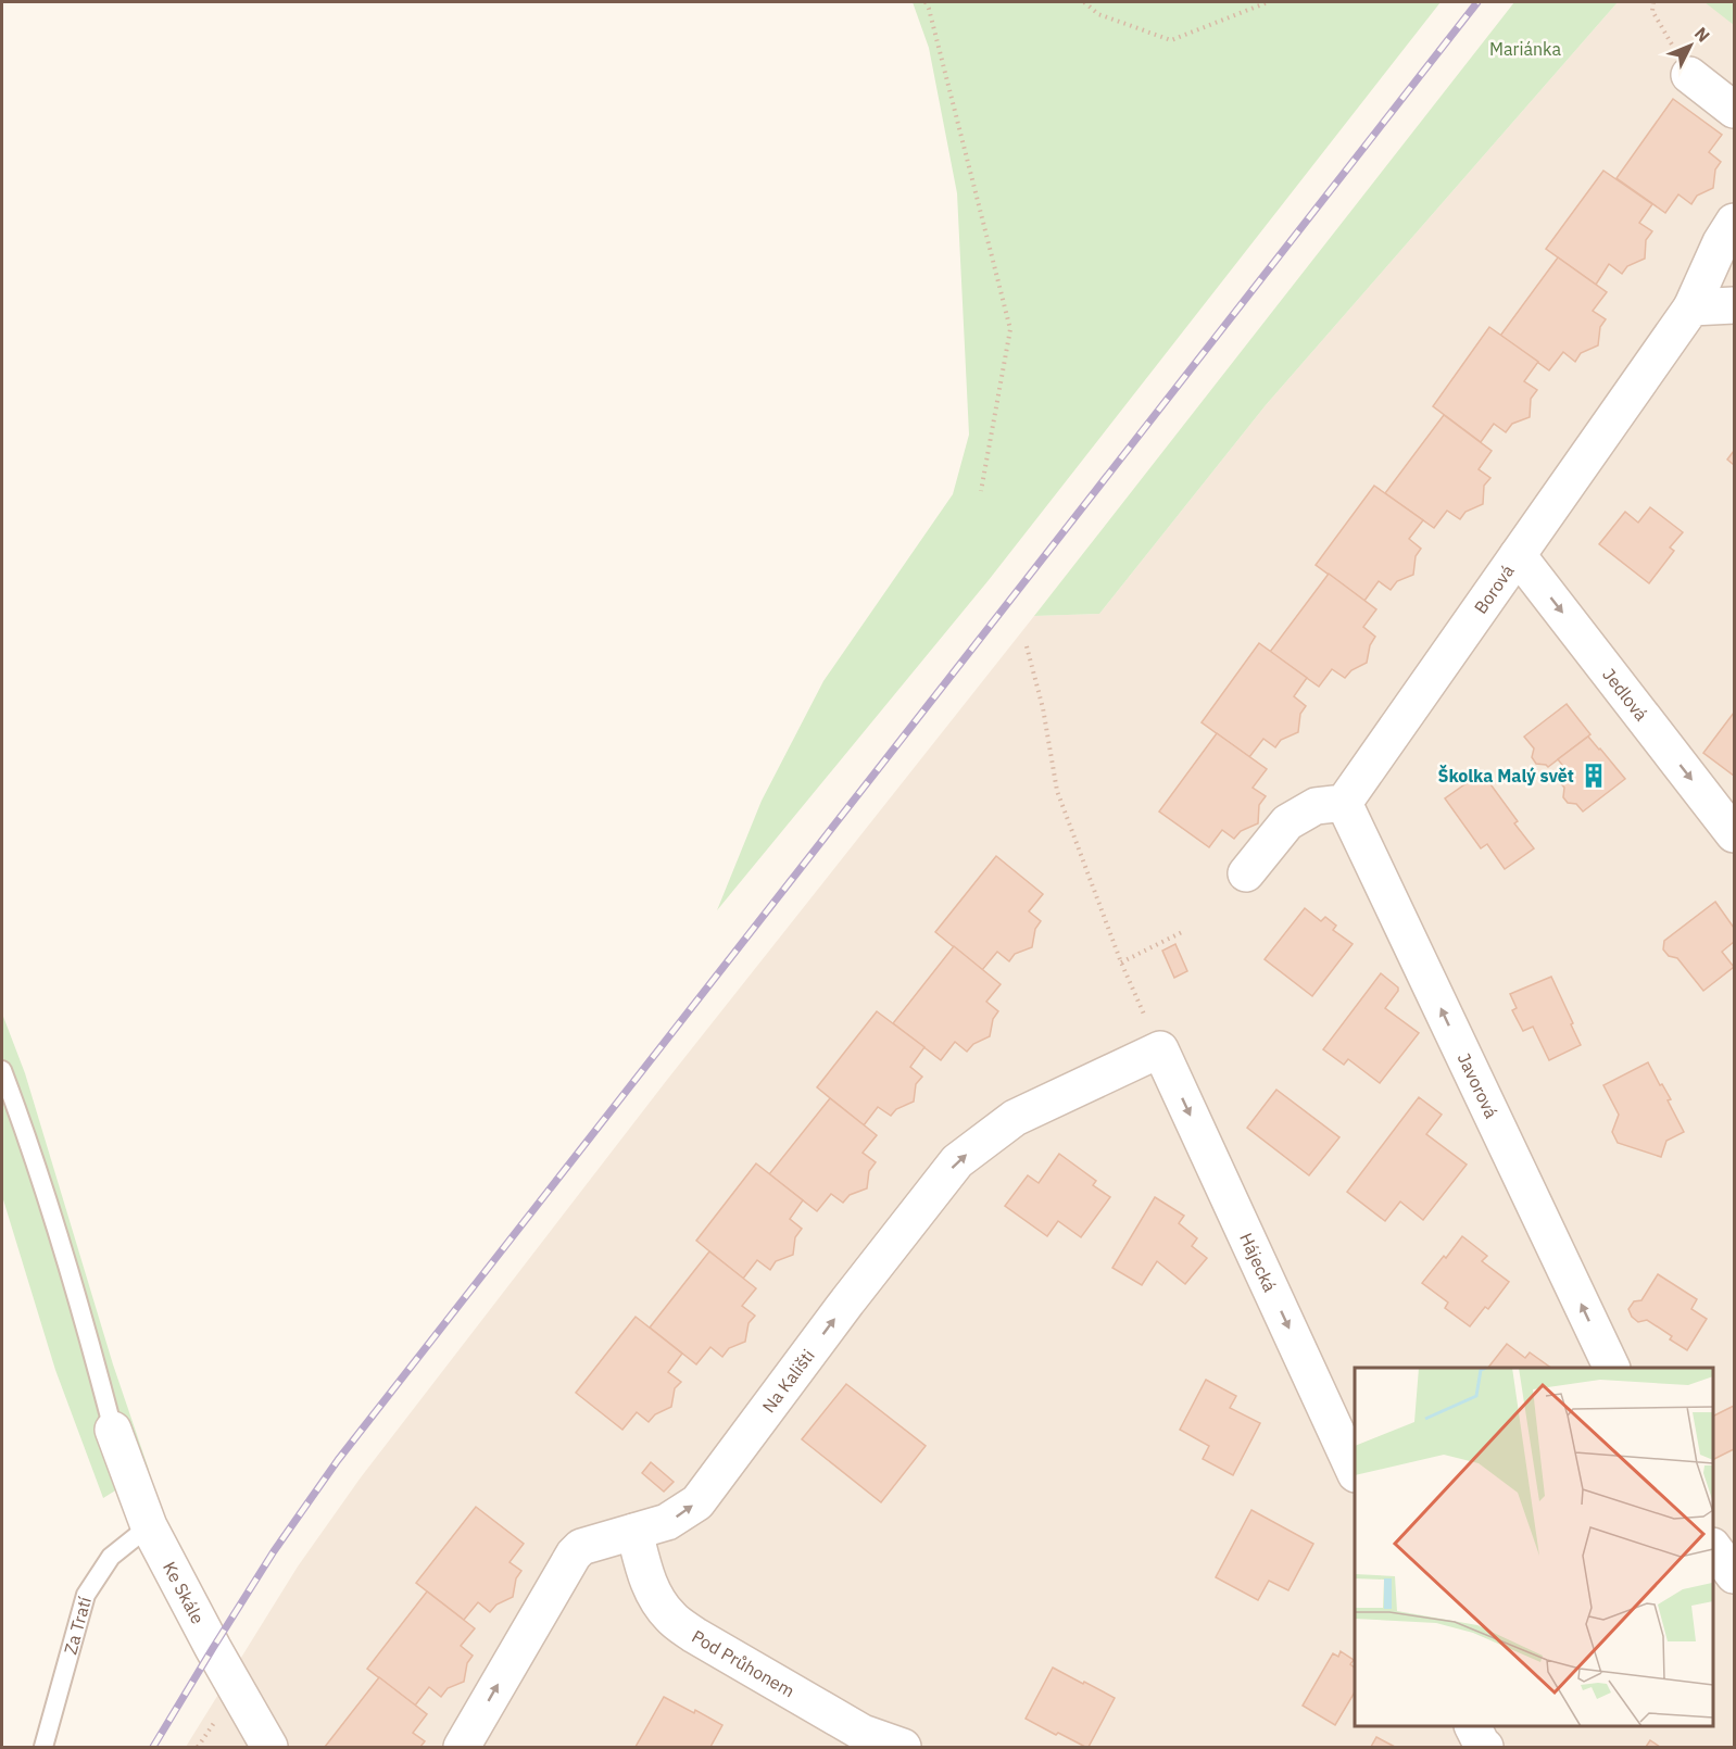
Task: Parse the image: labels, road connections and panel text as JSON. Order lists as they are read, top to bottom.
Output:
{
  "streets": {
    "street": [
      "Borová",
      "Jedlová",
      "Javorová",
      "Hájecká",
      "Na Kališti",
      "Ke Skále",
      "Pod Průhonem"
    ],
    "lane": ["Za Tratí"]
  },
  "crossings": [
    ["Borová", "Jedlová"],
    ["Borová", "Javorová"],
    ["Hájecká", "Na Kališti"],
    ["Na Kališti", "Pod Průhonem"],
    ["Ke Skále", "Za Tratí"]
  ],
  "one_way": [
    "Jedlová",
    "Javorová",
    "Hájecká",
    "Na Kališti"
  ],
  "parks": ["Mariánka"],
  "places": {
    "building": ["Školka Malý svět"]
  },
  "north": "top right"
}
